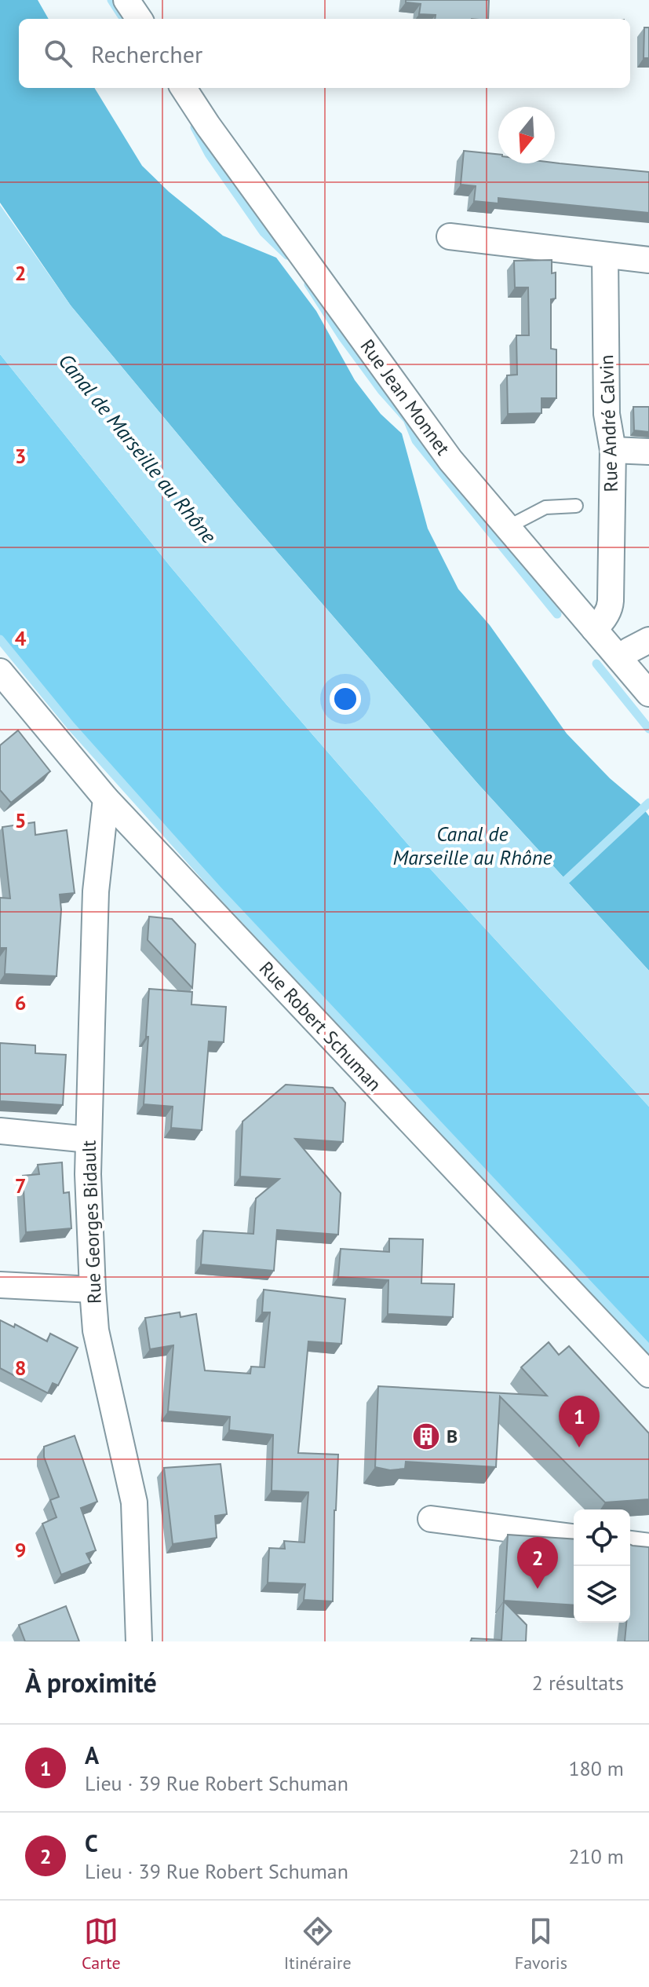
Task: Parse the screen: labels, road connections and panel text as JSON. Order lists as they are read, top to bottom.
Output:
{
  "streets": {
    "street": [
      "Rue Jean Monnet",
      "Rue André Calvin",
      "Rue Robert Schuman",
      "Rue Georges Bidault"
    ]
  },
  "crossings": [
    ["Rue Jean Monnet", "Rue André Calvin"],
    ["Rue Robert Schuman", "Rue Georges Bidault"]
  ],
  "water": ["Canal de Marseille au Rhône"],
  "places": {
    "building": ["B"]
  },
  "north": "bottom",
  "page": {
    "search": "Rechercher",
    "pins": ["1", "2"],
    "heading": ["À proximité", "2 résultats"],
    "list": [
      {
        "mark": "1",
        "name": "A",
        "note": "Lieu · 39 Rue Robert Schuman",
        "value": "180 m"
      },
      {
        "mark": "2",
        "name": "C",
        "note": "Lieu · 39 Rue Robert Schuman",
        "value": "210 m"
      }
    ],
    "nav": ["Carte", "Itinéraire", "Favoris"]
  },
  "grid": {
    "rows": [
      "2",
      "3",
      "4",
      "5",
      "6",
      "7",
      "8",
      "9"
    ]
  }
}
